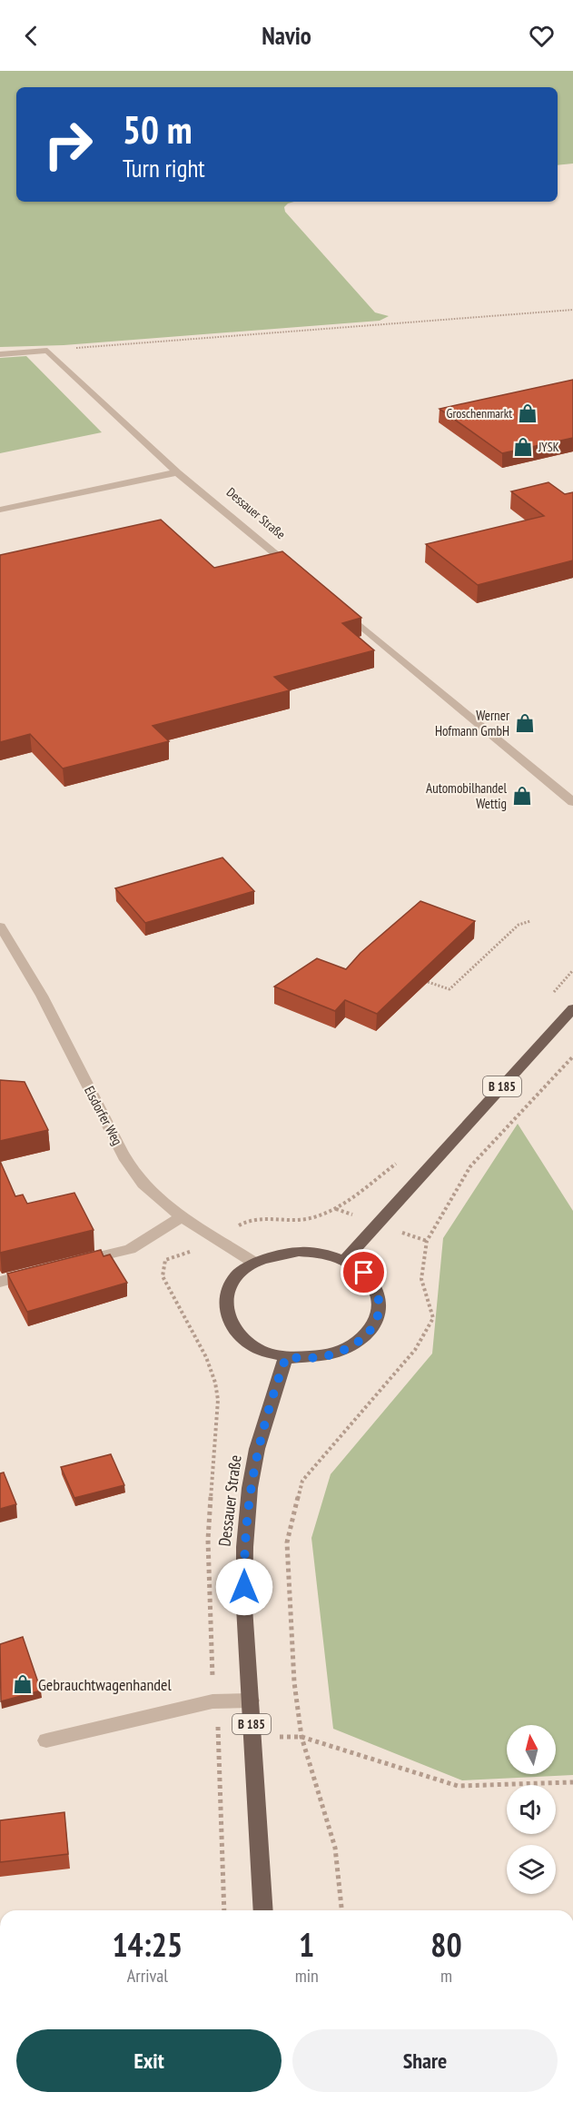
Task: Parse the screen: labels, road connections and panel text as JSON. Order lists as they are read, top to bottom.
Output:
{
  "streets": {
    "main road": ["Dessauer Straße", "B 185"],
    "street": ["Elsdorfer Weg"]
  },
  "crossings": [
    ["Dessauer Straße", "B 185"],
    ["Dessauer Straße", "Elsdorfer Weg"],
    ["B 185", "Elsdorfer Weg"]
  ],
  "places": {
    "shop": [
      "Groschenmarkt",
      "JYSK",
      "Werner Hofmann GmbH",
      "Automobilhandel Wettig",
      "Gebrauchtwagenhandel"
    ]
  },
  "north": "top",
  "page": {
    "header": "Navio",
    "turn": ["50 m", "Turn right"],
    "eta": [
      "14:25",
      "Arrival",
      "1",
      "min",
      "80",
      "m"
    ],
    "buttons": ["Exit", "Share"]
  }
}
